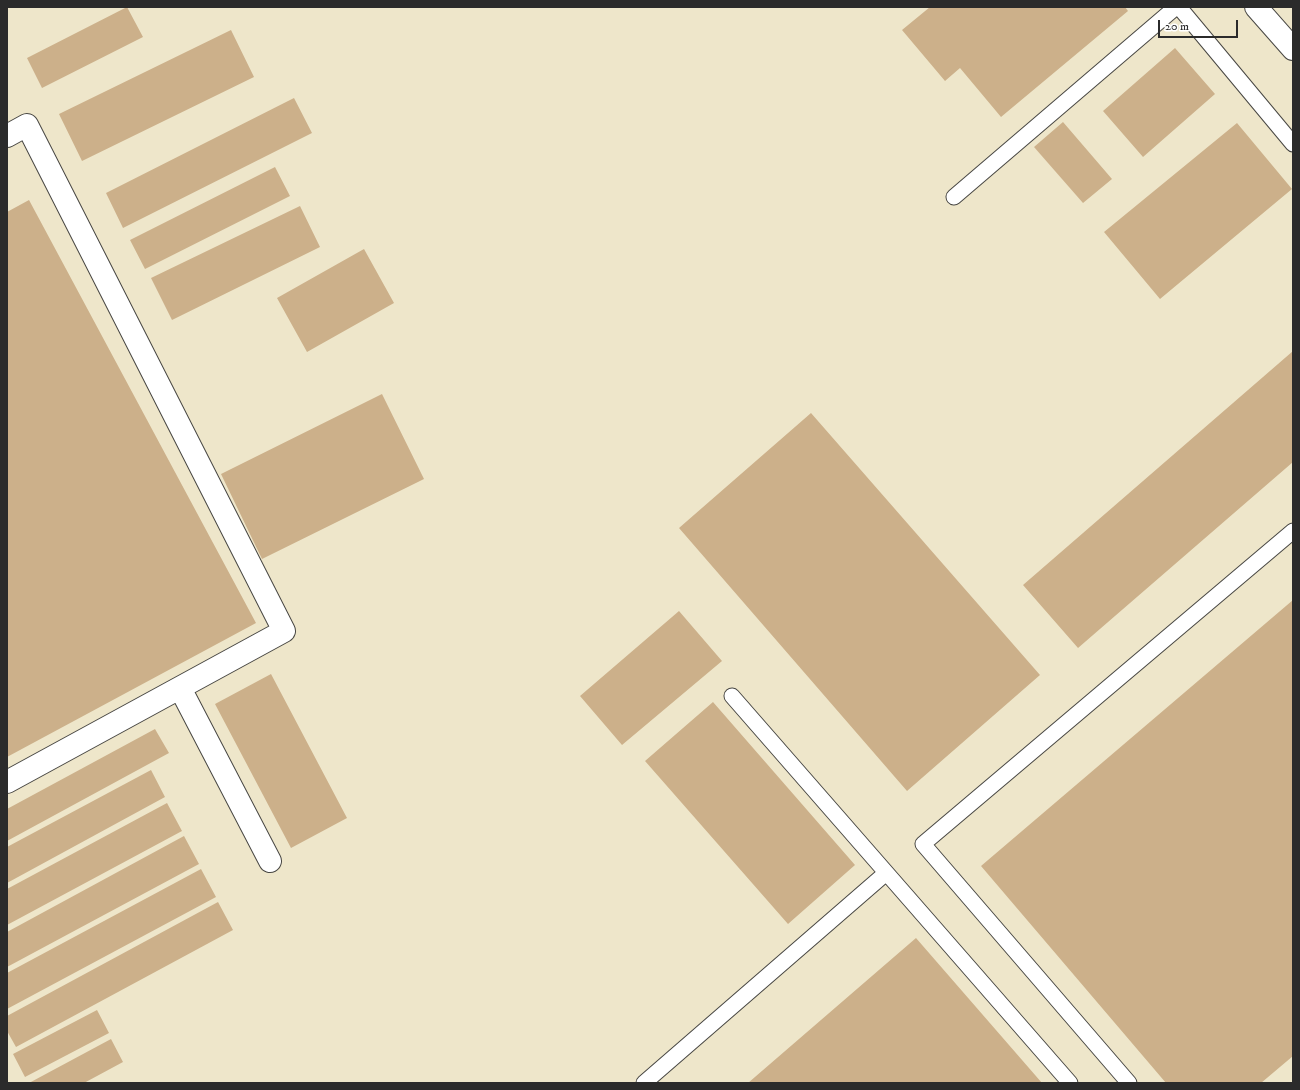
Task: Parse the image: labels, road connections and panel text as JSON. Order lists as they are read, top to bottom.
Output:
{
  "scale_bar": "20 m"
}
